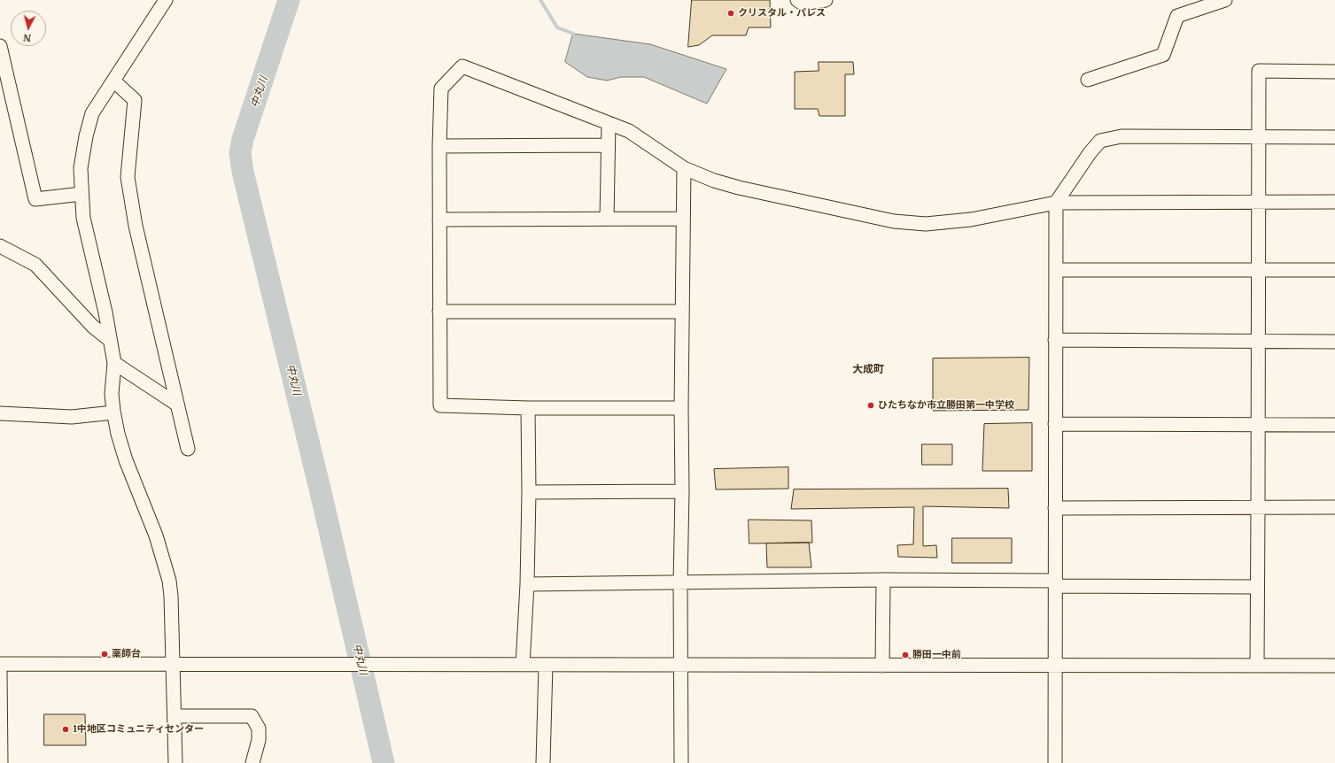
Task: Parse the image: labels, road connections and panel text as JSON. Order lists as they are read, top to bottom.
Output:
{
  "districts": ["大成町"],
  "water": ["中丸川"],
  "places": [
    "クリスタル・パレス",
    "ひたちなか市立勝田第一中学校",
    "薬師台",
    "勝田一中前",
    "1中地区コミュニティセンター"
  ],
  "north": "bottom"
}
